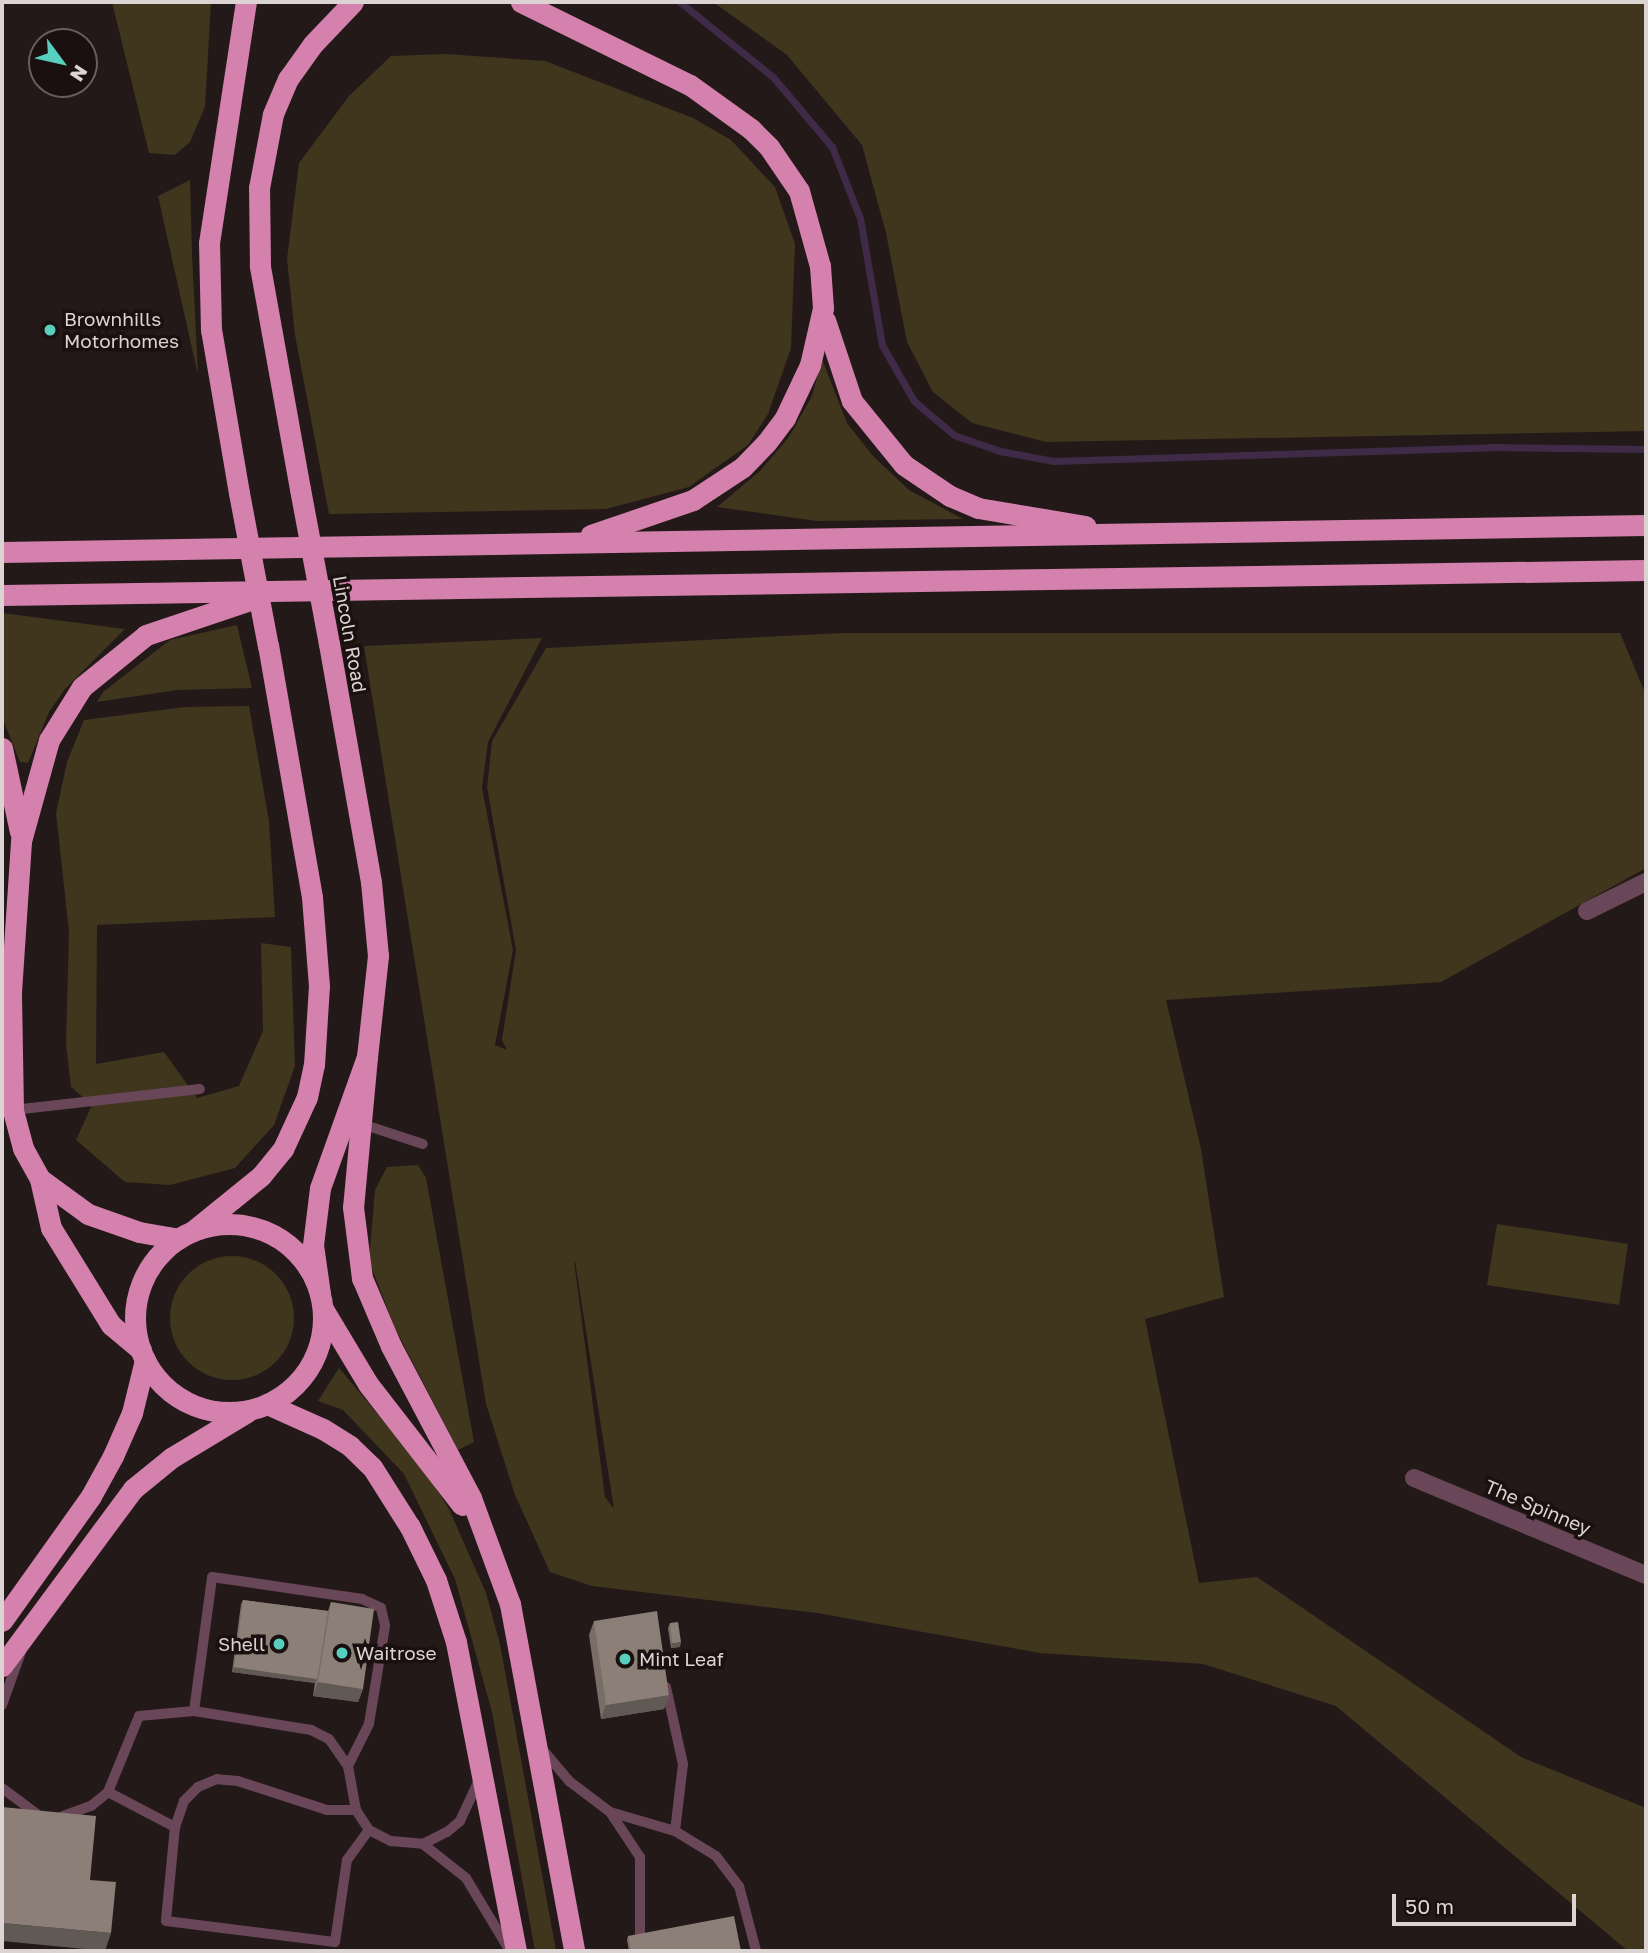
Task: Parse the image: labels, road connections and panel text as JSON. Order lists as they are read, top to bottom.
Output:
{
  "streets": {
    "highway": ["Lincoln Road"],
    "street": ["The Spinney"]
  },
  "places": [
    "Brownhills Motorhomes",
    "Shell",
    "Waitrose",
    "Mint Leaf"
  ],
  "scale_bar": "50 m",
  "north": "bottom right"
}
